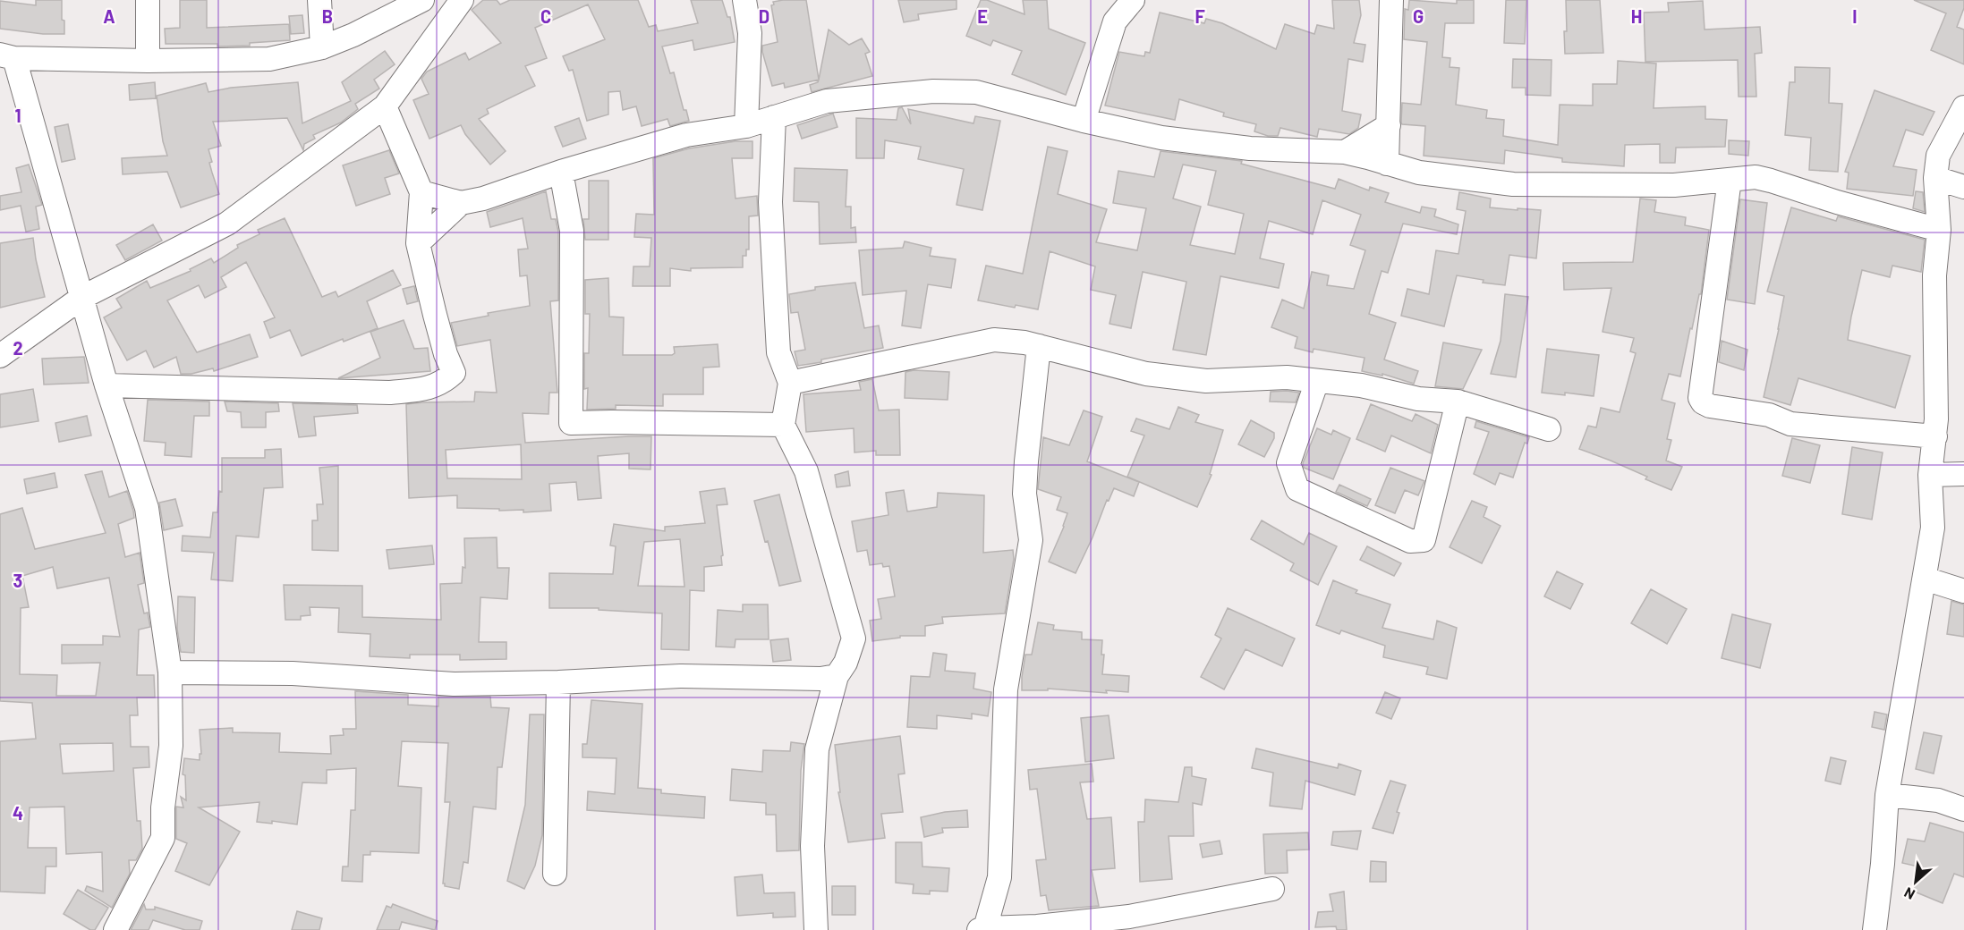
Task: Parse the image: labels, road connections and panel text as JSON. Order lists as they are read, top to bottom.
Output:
{
  "north": "bottom left",
  "grid": {
    "columns": [
      "A",
      "B",
      "C",
      "D",
      "E",
      "F",
      "G",
      "H",
      "I"
    ],
    "rows": [
      "1",
      "2",
      "3",
      "4"
    ]
  }
}
